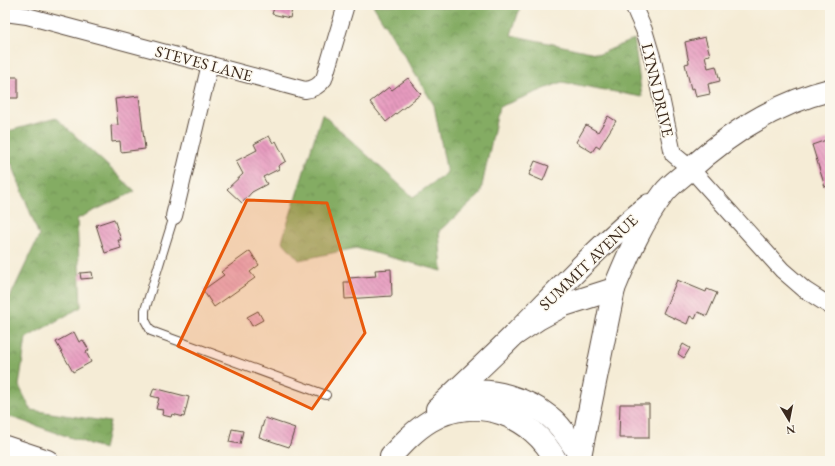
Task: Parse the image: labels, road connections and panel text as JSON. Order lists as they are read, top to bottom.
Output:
{
  "streets": {
    "main road": ["SUMMIT AVENUE"],
    "street": ["STEVES LANE", "LYNN DRIVE"]
  },
  "crossings": [
    ["LYNN DRIVE", "SUMMIT AVENUE"]
  ],
  "north": "bottom"
}
